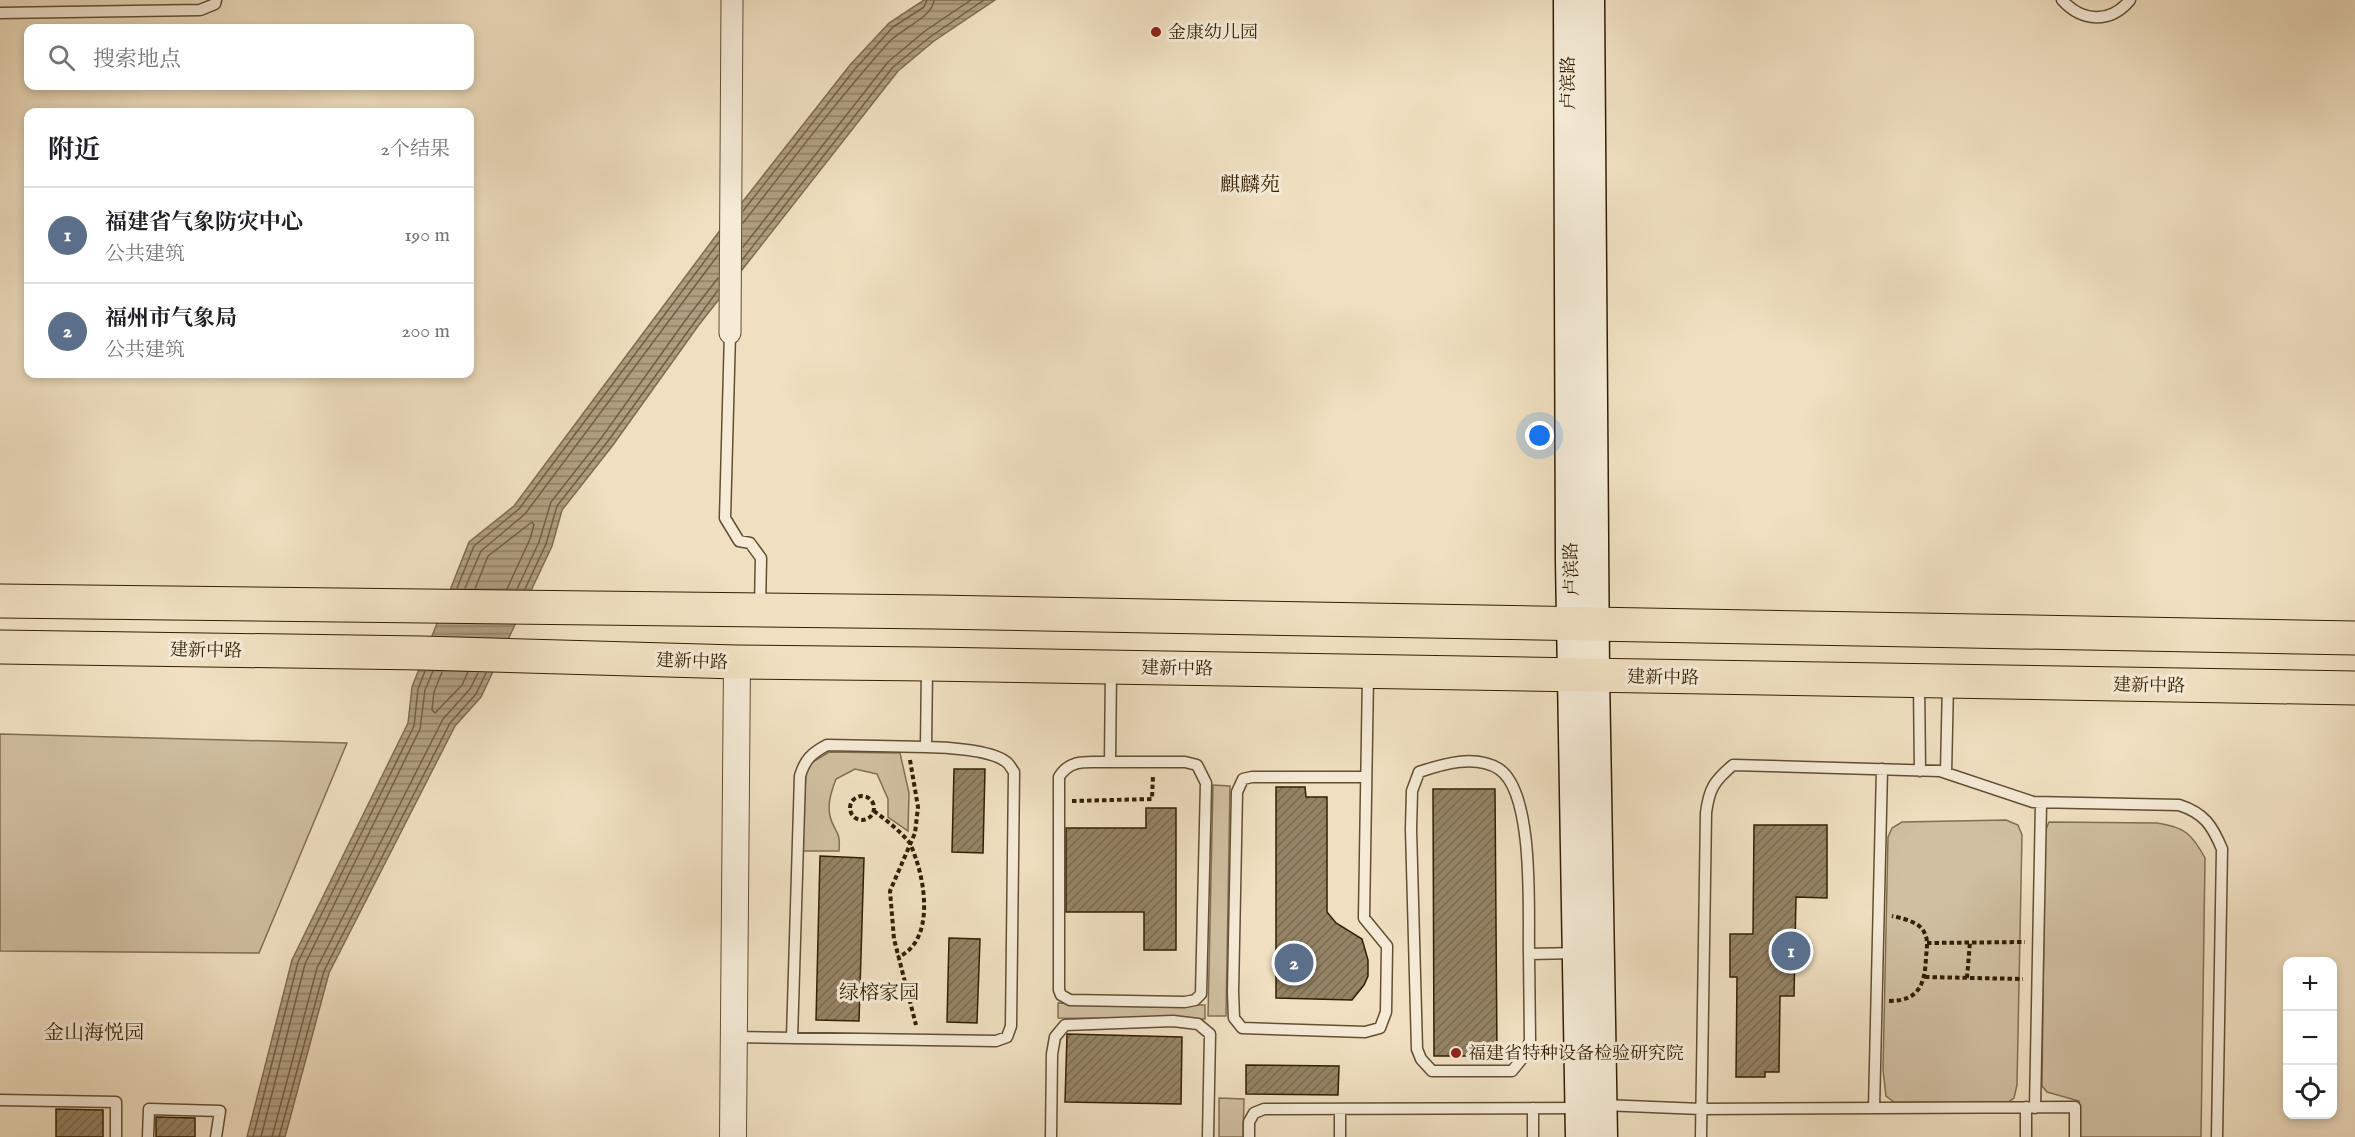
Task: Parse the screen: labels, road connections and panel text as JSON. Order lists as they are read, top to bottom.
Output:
{
  "streets": {
    "main road": ["卢滨路", "建新中路"]
  },
  "crossings": [
    ["卢滨路", "建新中路"]
  ],
  "districts": ["麒麟苑", "绿榕家园", "金山海悦园"],
  "places": ["金康幼儿园", "福建省特种设备检验研究院"],
  "page": {
    "search": "搜索地点",
    "heading": ["附近", "2个结果"],
    "list": [
      {
        "mark": "1",
        "name": "福建省气象防灾中心",
        "note": "公共建筑",
        "value": "190 m"
      },
      {
        "mark": "2",
        "name": "福州市气象局",
        "note": "公共建筑",
        "value": "200 m"
      }
    ],
    "pins": ["1", "2"],
    "map_buttons": ["+", "−"]
  }
}
